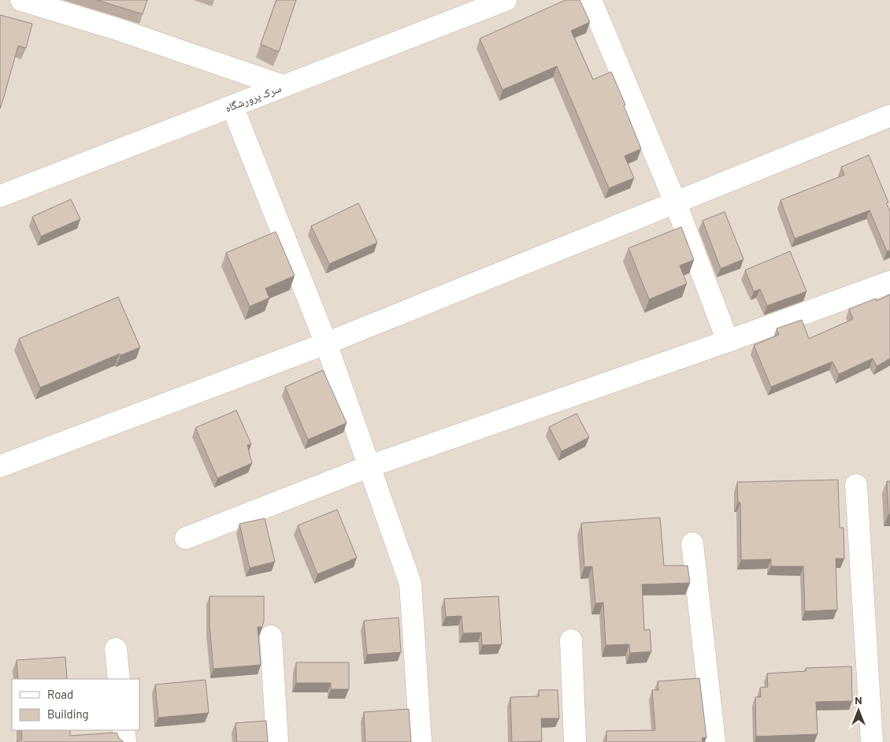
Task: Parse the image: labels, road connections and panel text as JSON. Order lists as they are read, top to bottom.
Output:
{
  "streets": {
    "street": ["سرک پرورشگاه"]
  },
  "legend": ["Road", "Building"],
  "north": "top"
}
